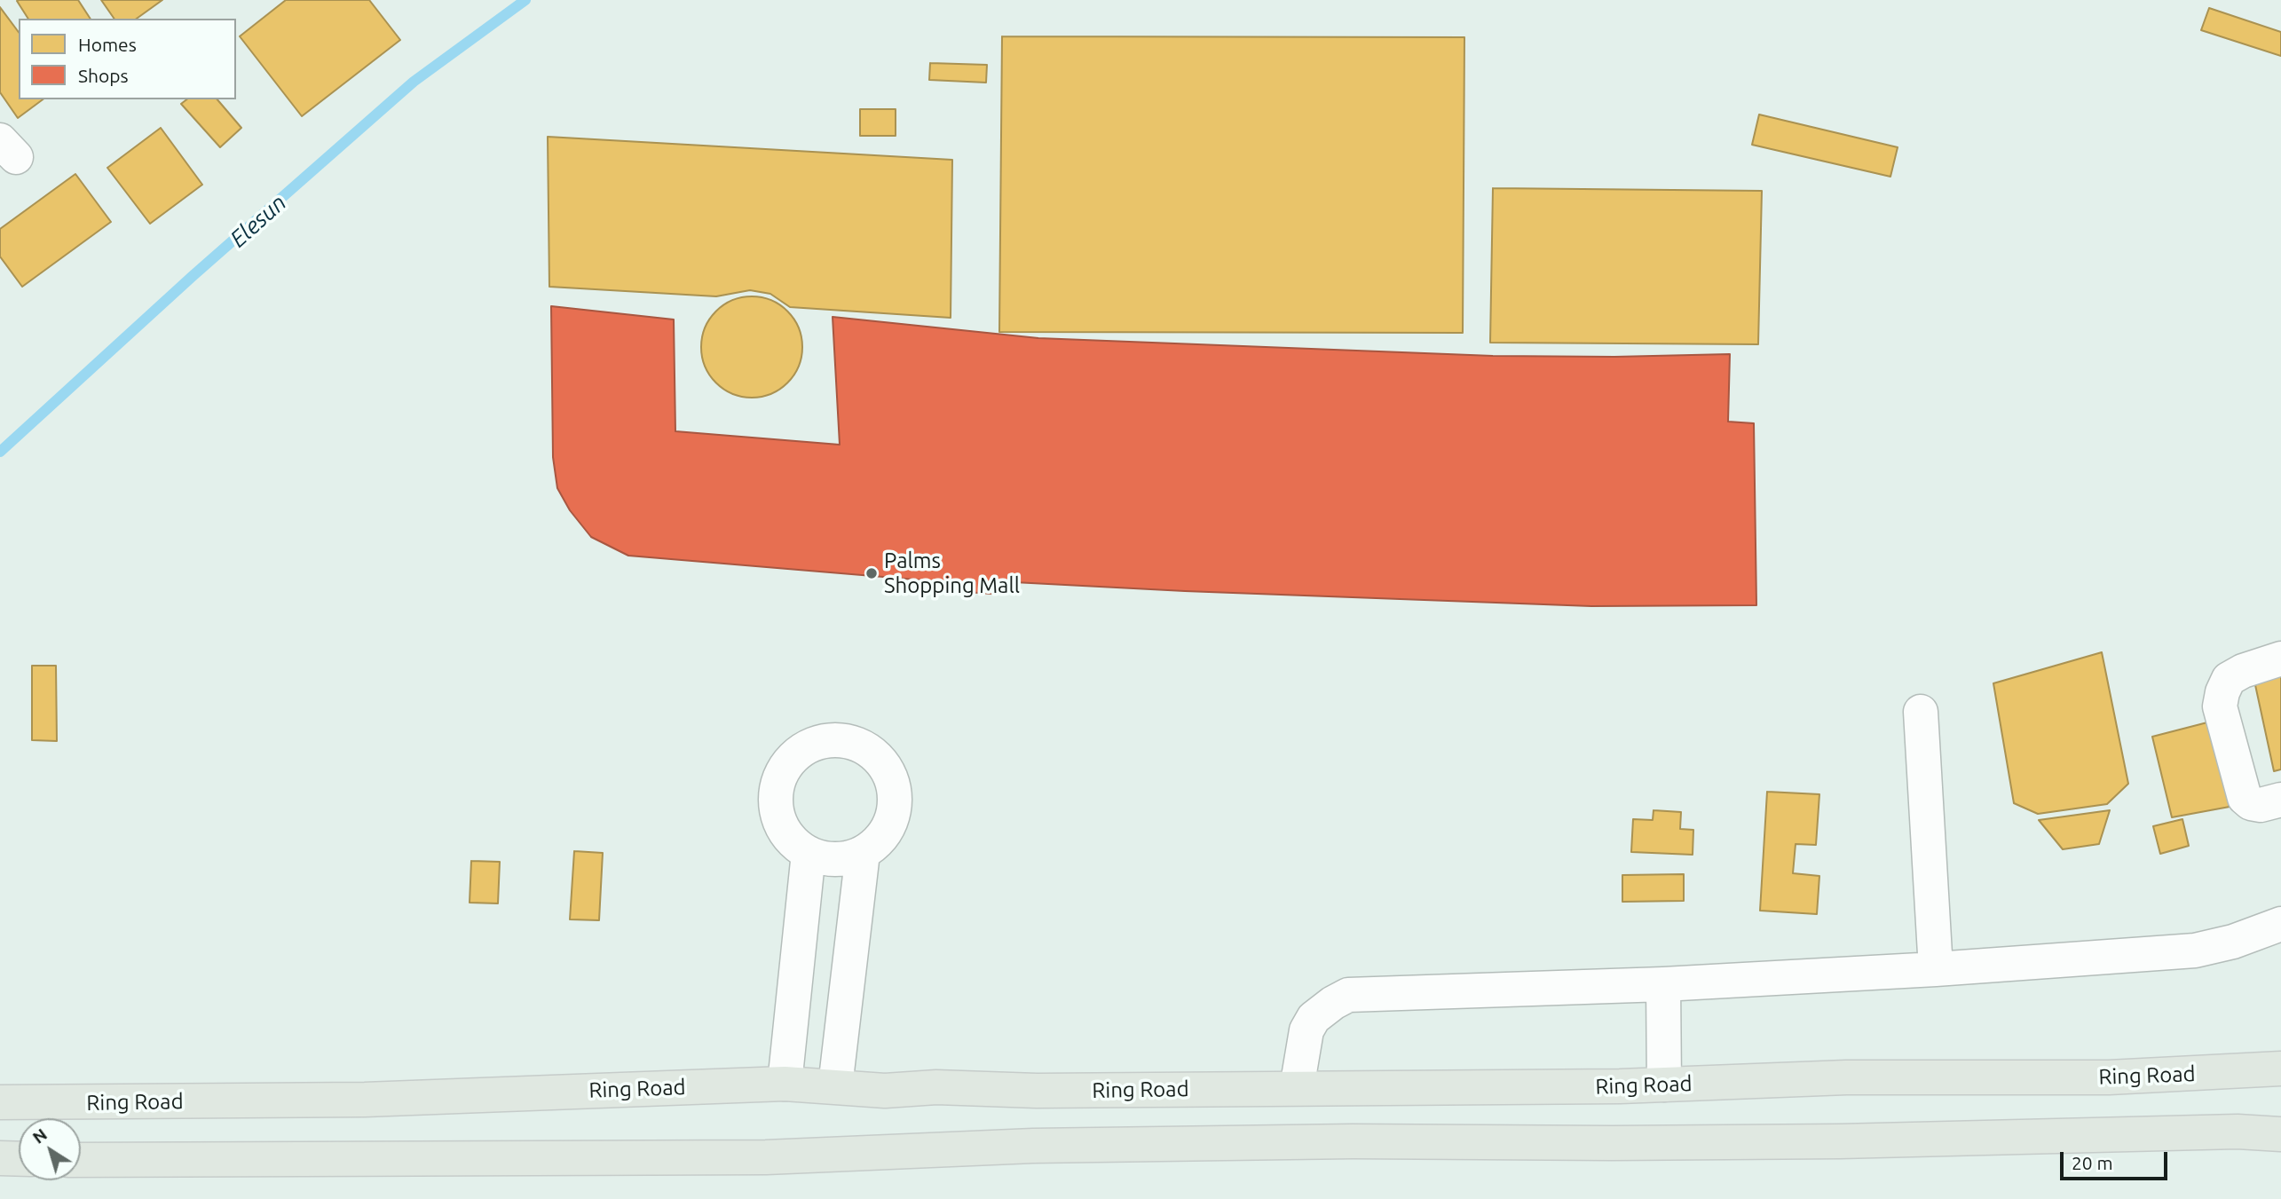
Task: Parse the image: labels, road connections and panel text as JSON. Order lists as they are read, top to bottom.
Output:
{
  "streets": {
    "main road": ["Ring Road"]
  },
  "water": ["Elesun"],
  "places": ["Palms Shopping Mall"],
  "legend": ["Homes", "Shops"],
  "scale_bar": "20 m",
  "north": "top left"
}
